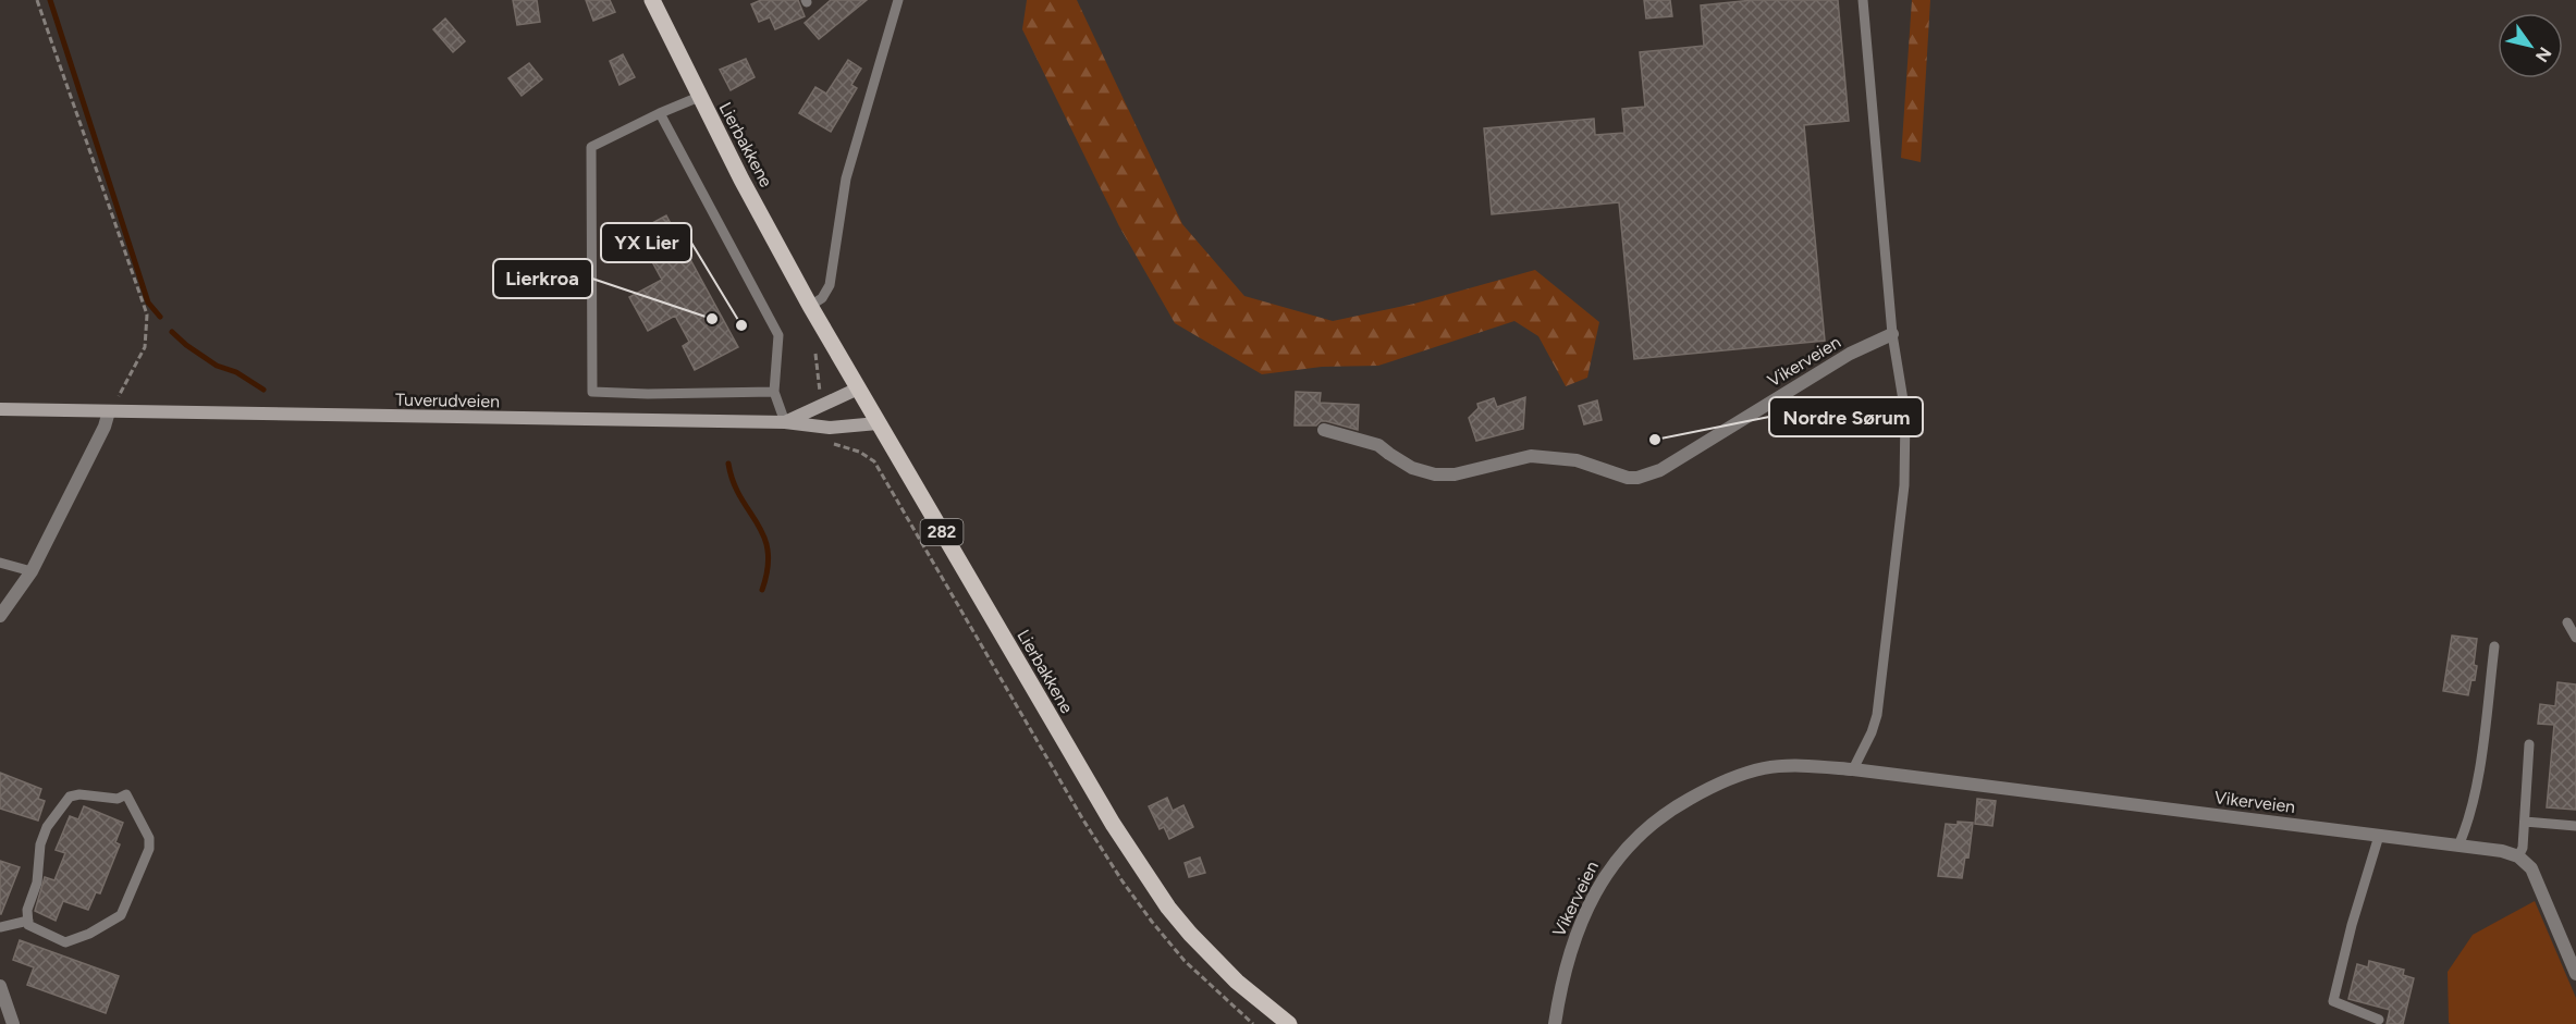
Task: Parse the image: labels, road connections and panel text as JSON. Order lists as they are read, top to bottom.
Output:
{
  "streets": {
    "main road": ["Lierbakkene", "Tuverudveien", "282"],
    "street": ["Vikerveien"]
  },
  "crossings": [
    ["Lierbakkene", "Tuverudveien"]
  ],
  "places": ["Lierkroa", "YX Lier", "Nordre Sørum"],
  "north": "bottom right"
}
